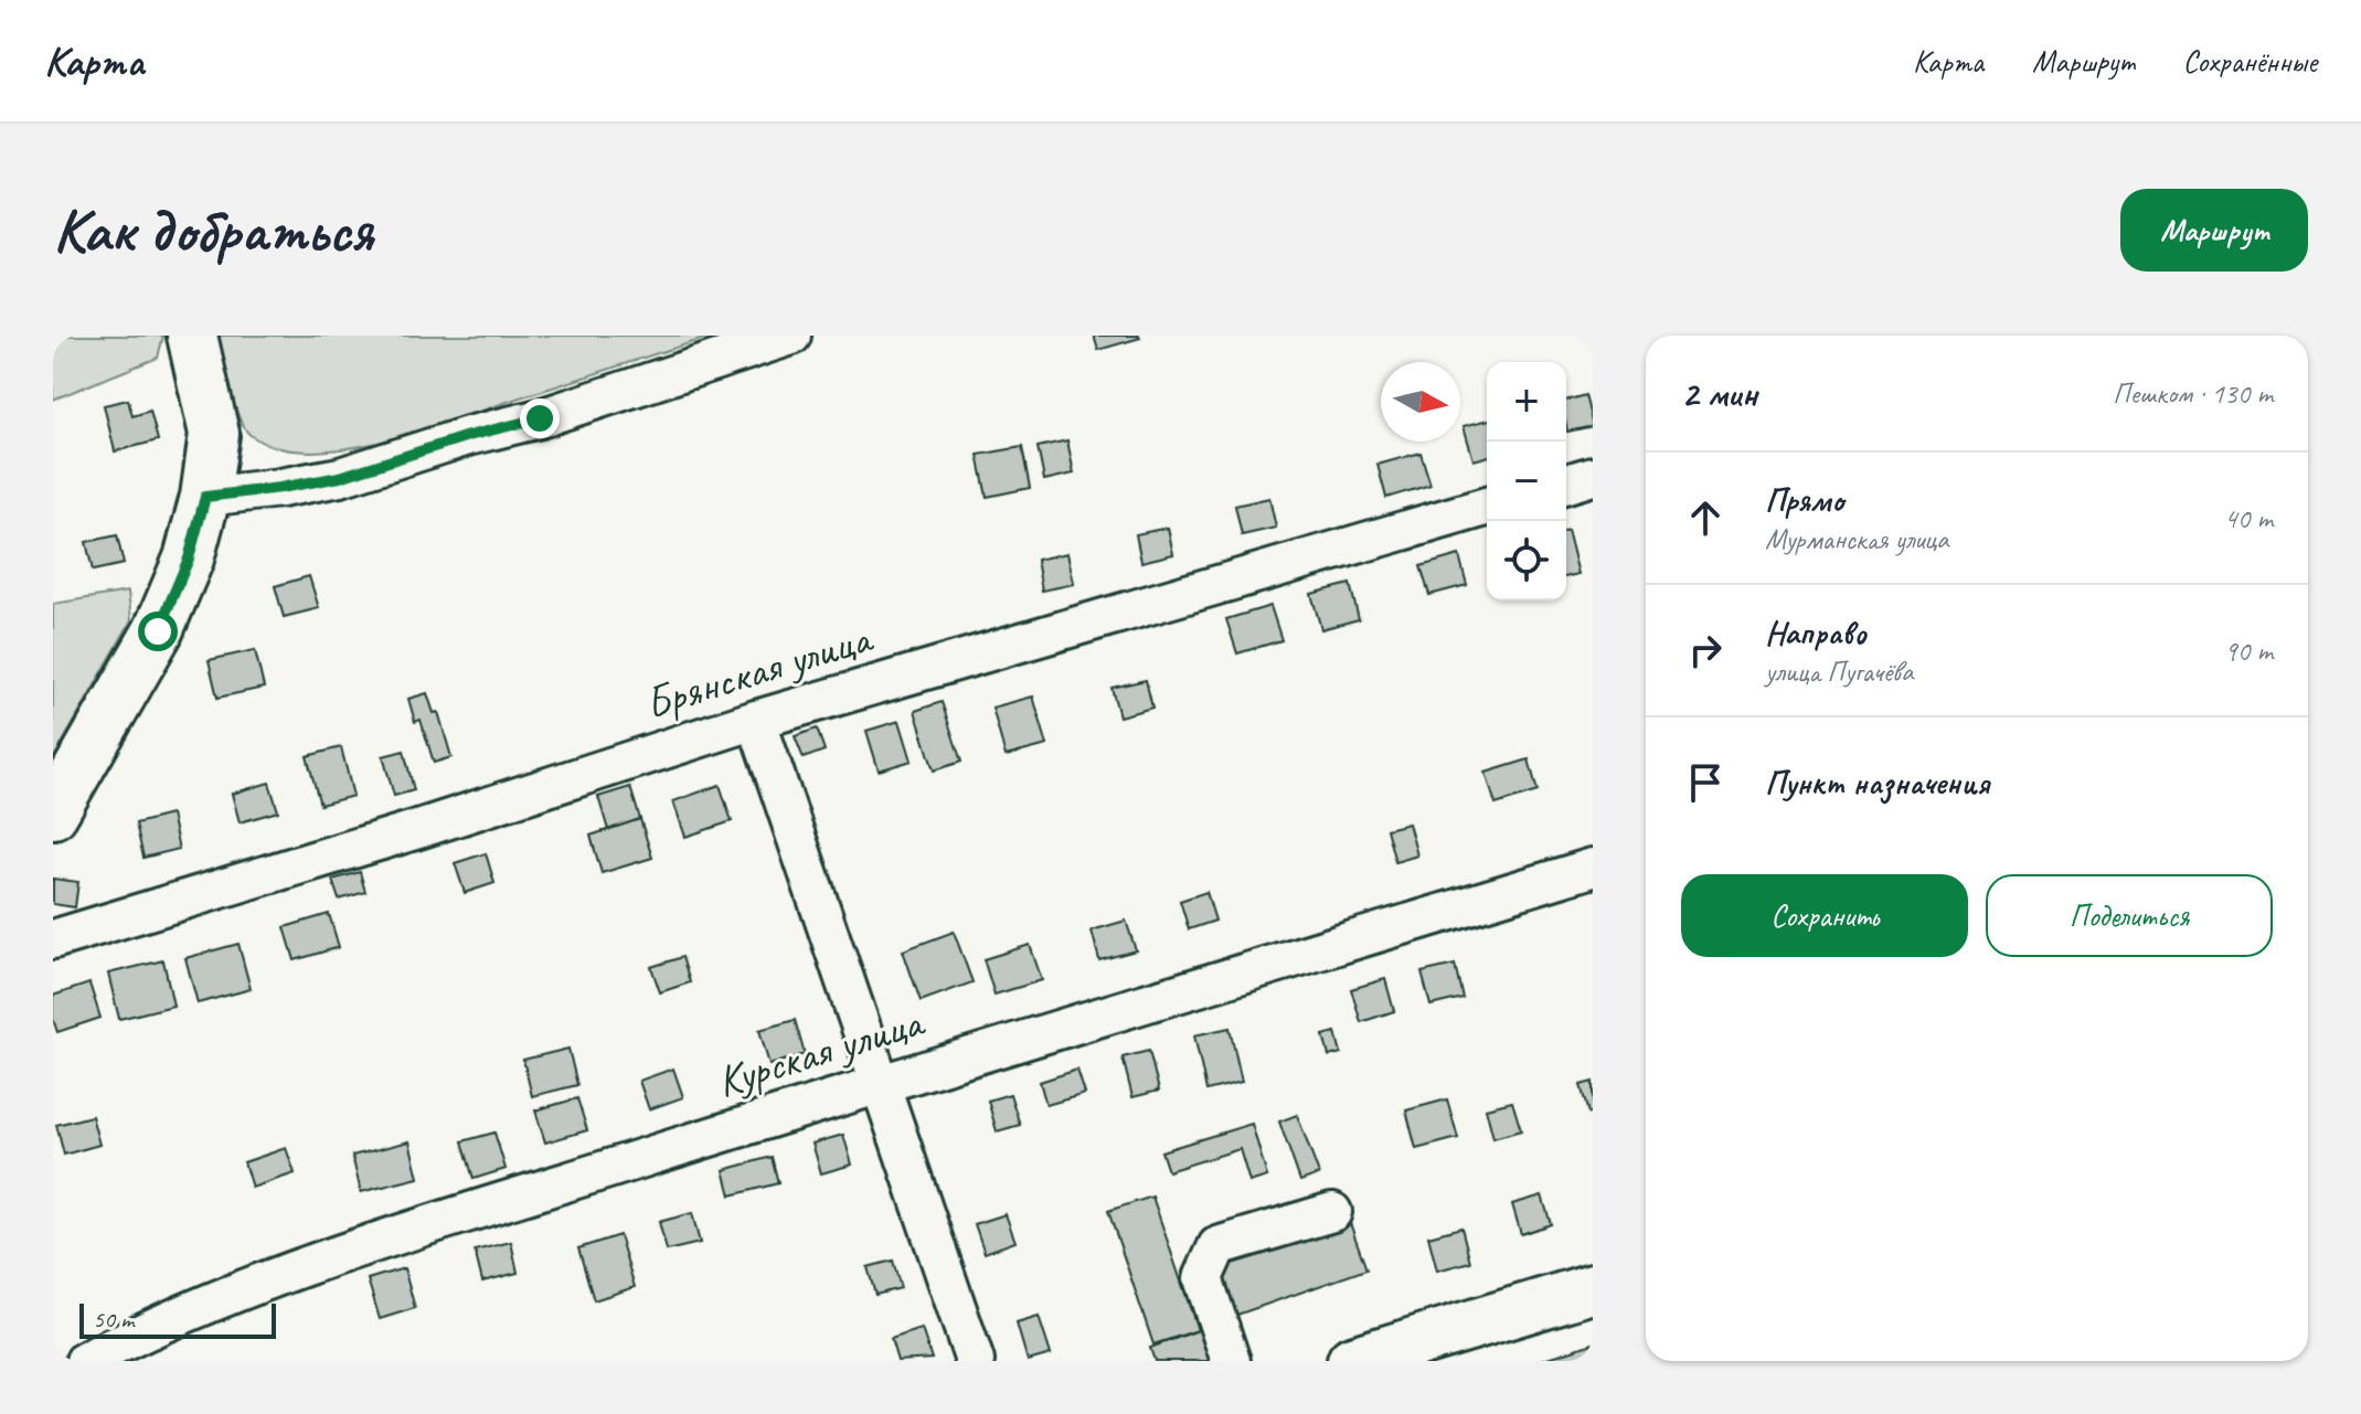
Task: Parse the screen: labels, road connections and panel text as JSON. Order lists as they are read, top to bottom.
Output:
{
  "streets": {
    "street": ["Брянская улица", "Курская улица"]
  },
  "scale_bar": "50 m",
  "north": "right",
  "page": {
    "header": "Карта",
    "nav": ["Карта", "Маршрут", "Сохранённые"],
    "buttons": [
      "Маршрут",
      ["Сохранить", "Поделиться"]
    ],
    "title": "Как добраться",
    "heading": ["2 мин", "Пешком · 130 m"],
    "map_buttons": ["+", "−"],
    "list": [
      ["Прямо", "Мурманская улица", "40 m"],
      ["Направо", "улица Пугачёва", "90 m"],
      "Пункт назначения"
    ],
    "scale": "50 m"
  }
}
